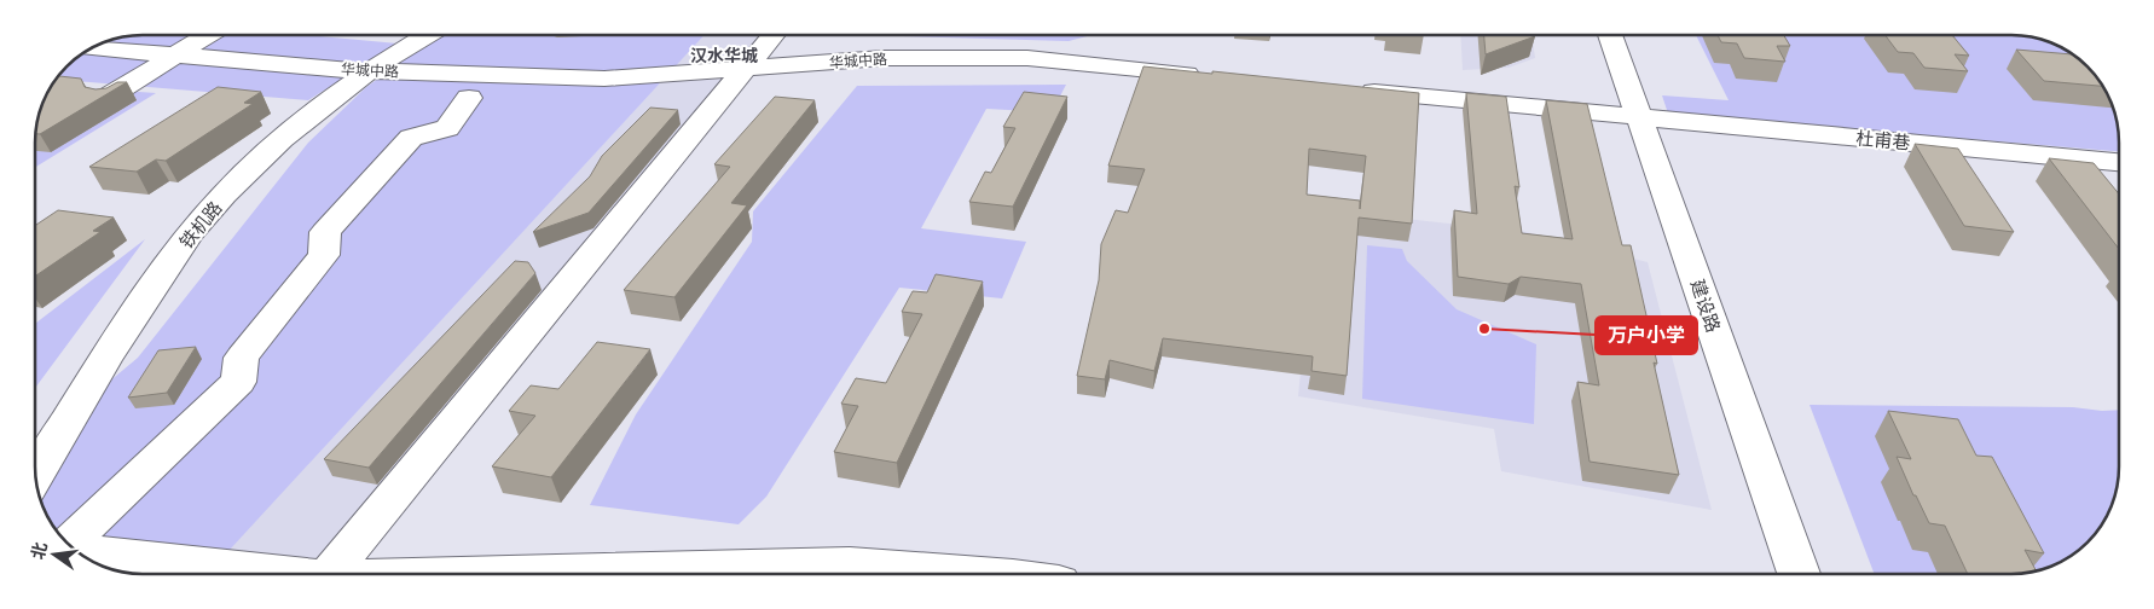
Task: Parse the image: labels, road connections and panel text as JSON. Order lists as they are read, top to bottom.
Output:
{
  "streets": {
    "street": [
      "华城中路",
      "杜甫巷",
      "铁机路",
      "建设路"
    ]
  },
  "crossings": [
    ["华城中路", "铁机路"],
    ["杜甫巷", "建设路"]
  ],
  "districts": ["汉水华城"],
  "places": ["万户小学"],
  "north": "left"
}
